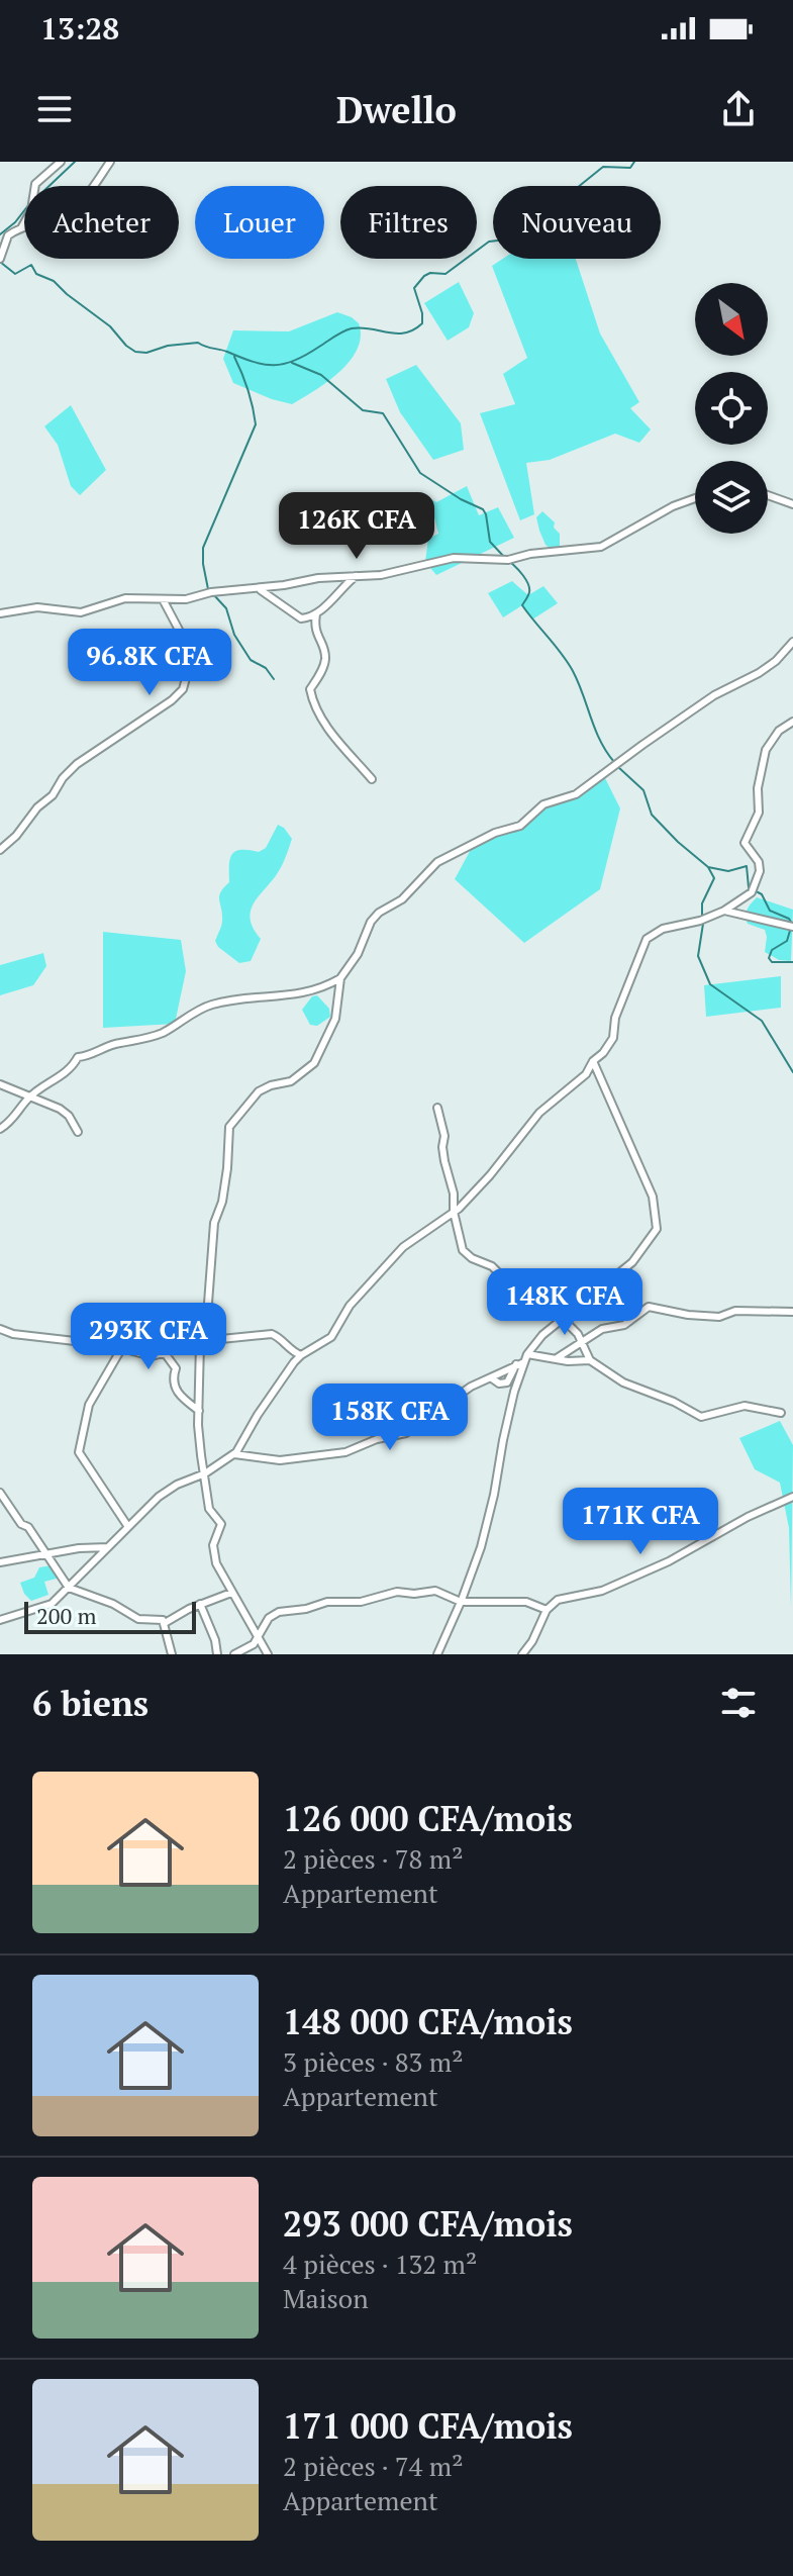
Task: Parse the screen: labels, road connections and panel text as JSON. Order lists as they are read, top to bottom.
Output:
{
  "scale_bar": "200 m",
  "north": "bottom right",
  "page": {
    "status": "13:28",
    "header": "Dwello",
    "chip": [
      "Acheter",
      "Louer",
      "Filtres",
      "Nouveau"
    ],
    "price": [
      "126K CFA",
      "96.8K CFA",
      "148K CFA",
      "293K CFA",
      "158K CFA",
      "171K CFA"
    ],
    "scale": "200 m",
    "heading": "6 biens",
    "list": [
      {
        "name": "126 000 CFA/mois",
        "note": "2 pièces · 78 m² · Appartement"
      },
      {
        "name": "148 000 CFA/mois",
        "note": "3 pièces · 83 m² · Appartement"
      },
      {
        "name": "293 000 CFA/mois",
        "note": "4 pièces · 132 m² · Maison"
      },
      {
        "name": "171 000 CFA/mois",
        "note": "2 pièces · 74 m² · Appartement"
      }
    ]
  }
}
